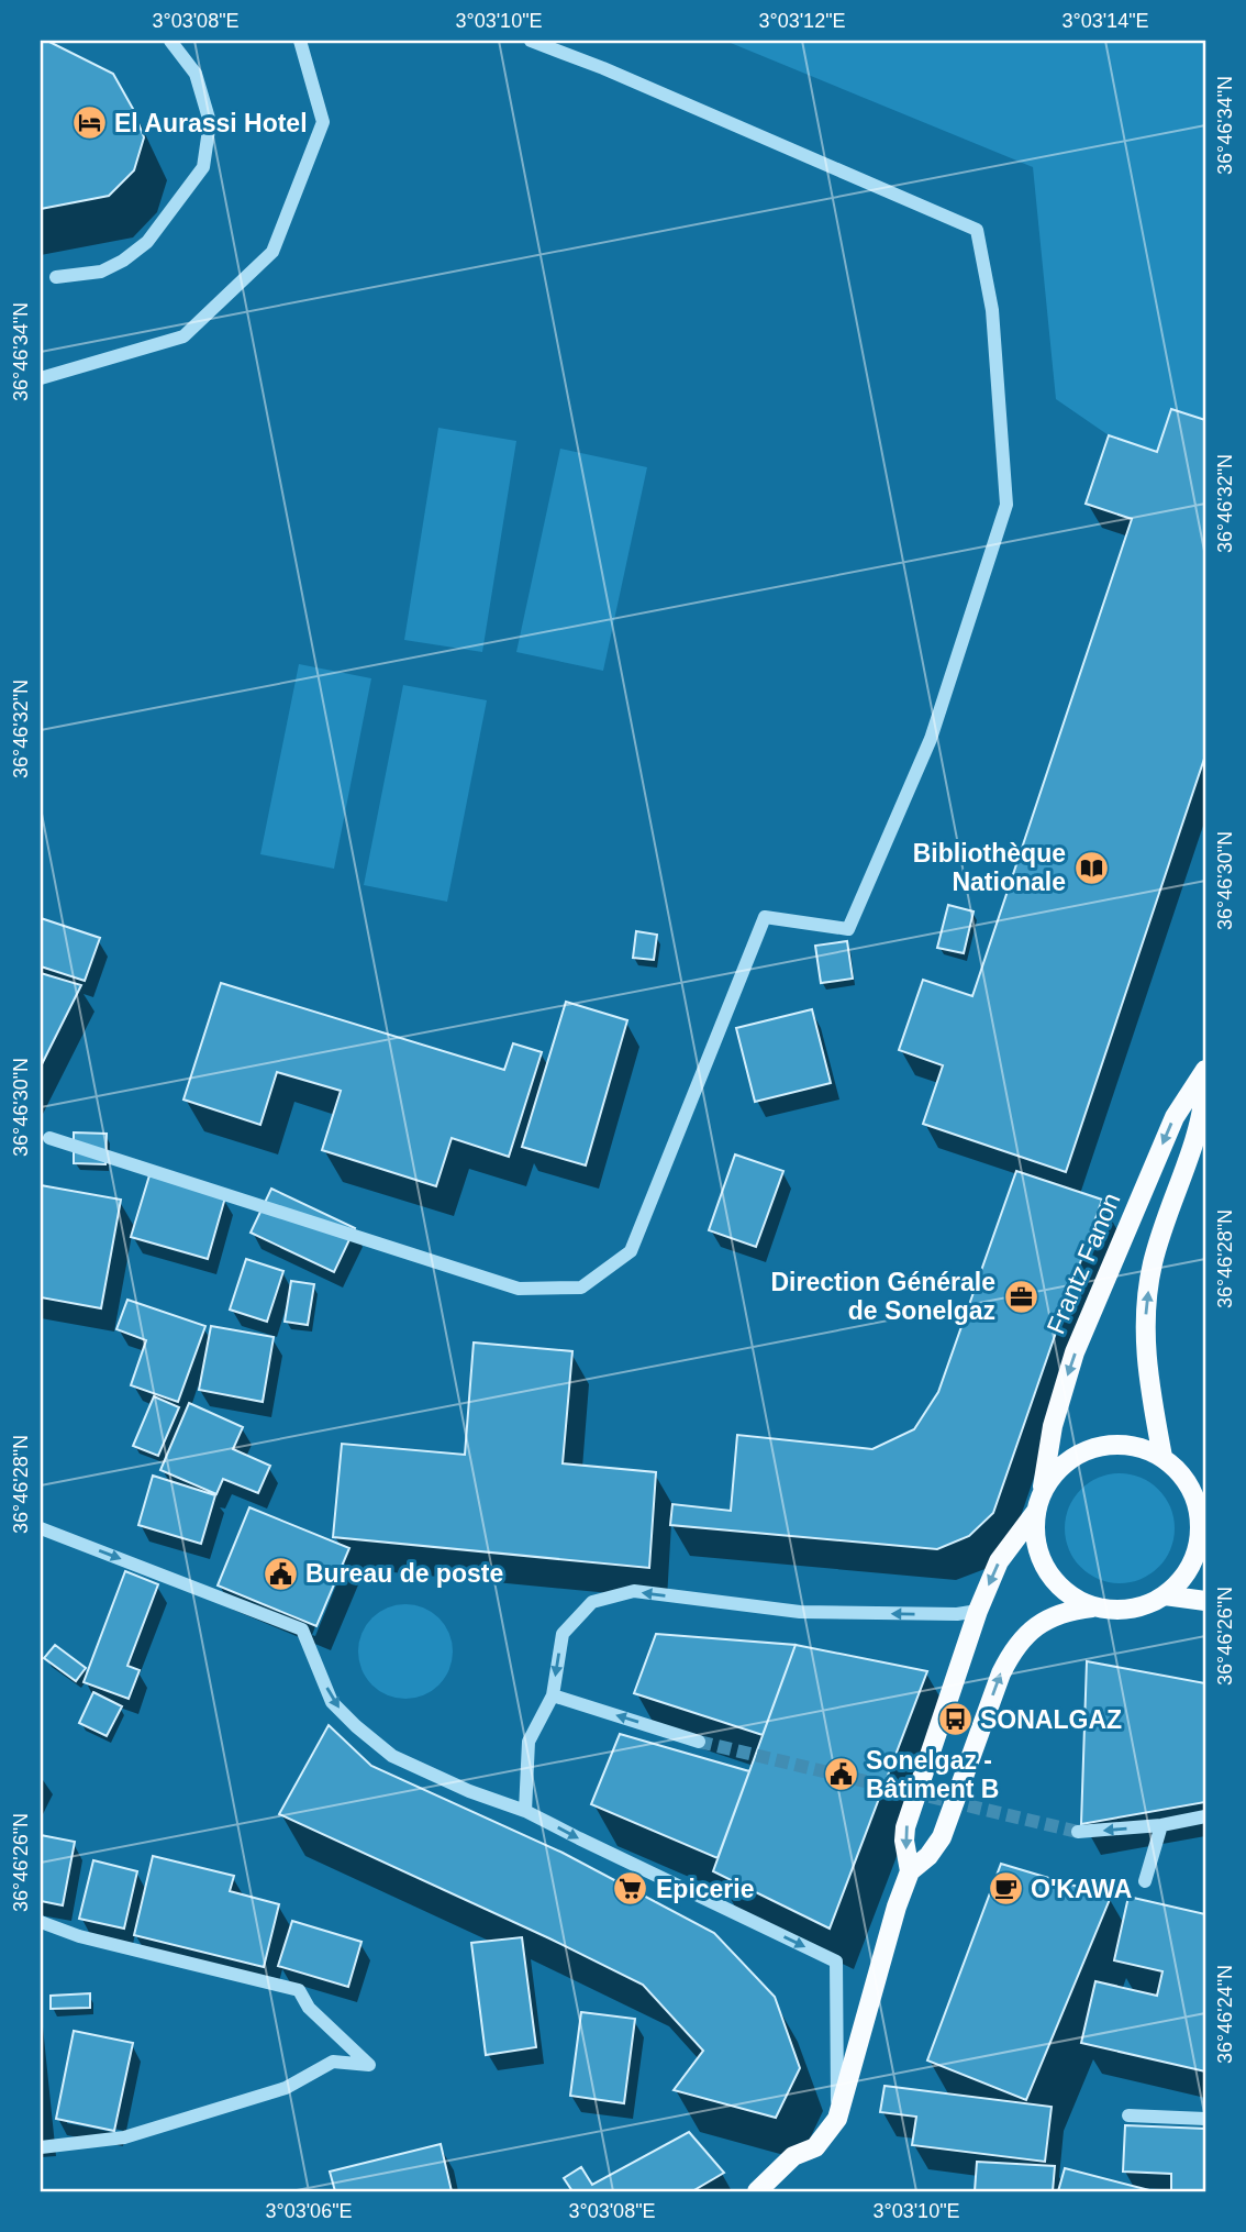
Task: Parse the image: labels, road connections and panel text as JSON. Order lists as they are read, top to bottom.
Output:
{
  "streets": {
    "main road": ["Frantz Fanon"]
  },
  "places": {
    "hotel": ["El Aurassi Hotel"],
    "library": ["Bibliothèque Nationale"],
    "office": ["Direction Générale de Sonelgaz"],
    "public building": ["Bureau de poste", "Sonelgaz - Bâtiment B"],
    "bus stop": ["SONALGAZ"],
    "supermarket": ["Epicerie"],
    "cafe": ["O'KAWA"]
  },
  "coordinates": [
    "3°03'08\"E",
    "3°03'10\"E",
    "3°03'12\"E",
    "3°03'14\"E",
    "36°46'34\"N",
    "36°46'32\"N",
    "36°46'30\"N",
    "36°46'28\"N",
    "36°46'26\"N",
    "36°46'24\"N",
    "3°03'06\"E"
  ]
}
